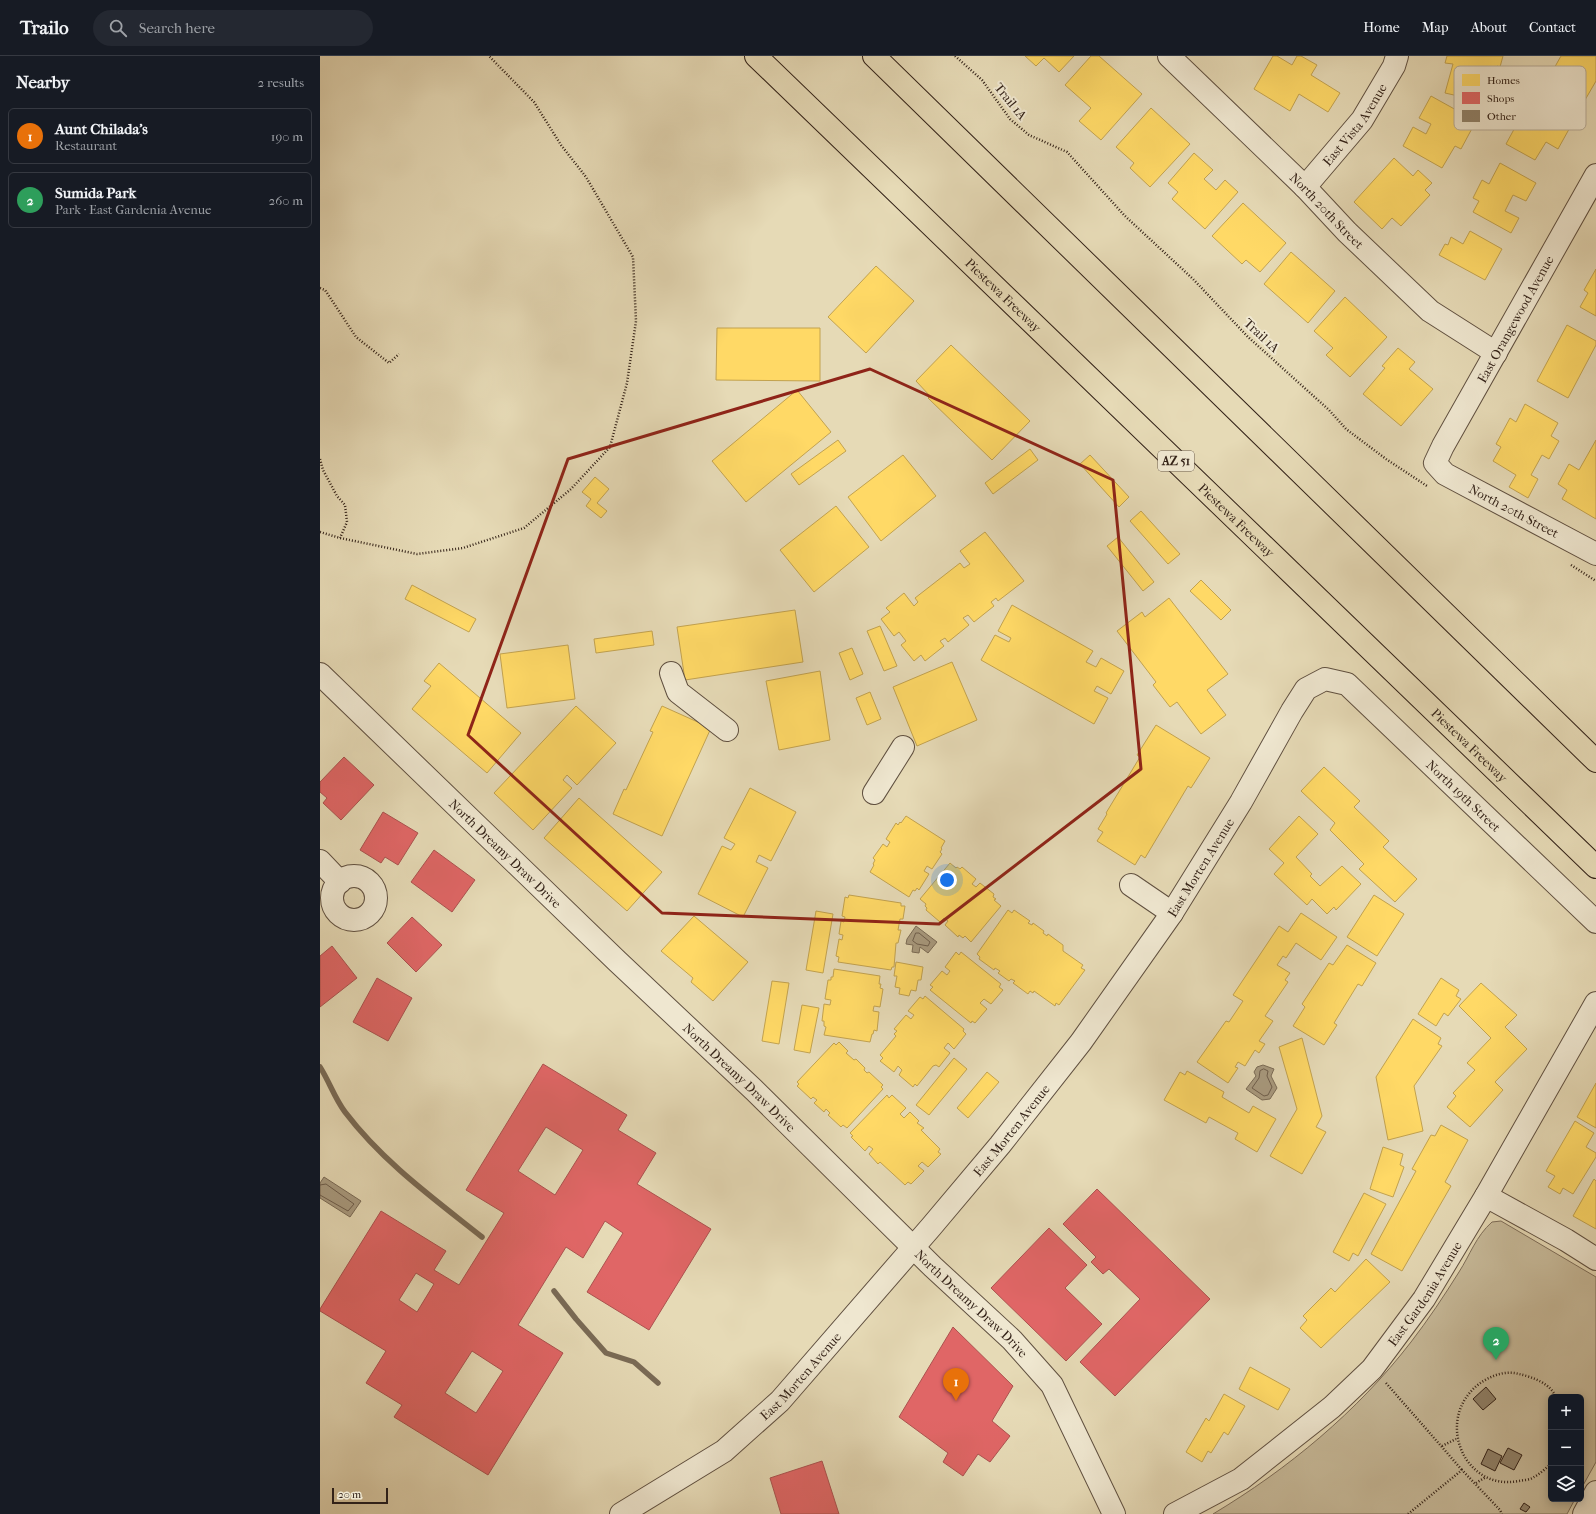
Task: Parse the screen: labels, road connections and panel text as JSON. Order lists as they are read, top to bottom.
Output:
{
  "streets": {
    "highway": ["Piestewa Freeway", "AZ 51"],
    "street": [
      "East Vista Avenue",
      "North 20th Street",
      "East Orangewood Avenue",
      "North 19th Street",
      "North Dreamy Draw Drive",
      "East Morten Avenue",
      "East Gardenia Avenue"
    ],
    "path": ["Trail 1A"]
  },
  "crossings": [
    ["East Vista Avenue", "North 20th Street"],
    ["North 20th Street", "East Orangewood Avenue"],
    ["North 19th Street", "East Morten Avenue"],
    ["North Dreamy Draw Drive", "East Morten Avenue"]
  ],
  "legend": ["Homes", "Shops", "Other"],
  "scale_bar": "20 m",
  "page": {
    "header": "Trailo",
    "search": "Search here",
    "nav": [
      "Home",
      "Map",
      "About",
      "Contact"
    ],
    "heading": ["Nearby", "2 results"],
    "list": [
      {
        "mark": "1",
        "name": "Aunt Chilada's",
        "note": "Restaurant",
        "value": "190 m"
      },
      {
        "mark": "2",
        "name": "Sumida Park",
        "note": "Park · East Gardenia Avenue",
        "value": "260 m"
      }
    ],
    "pins": ["2", "1"],
    "map_buttons": ["+", "−"],
    "scale": "20 m"
  }
}
